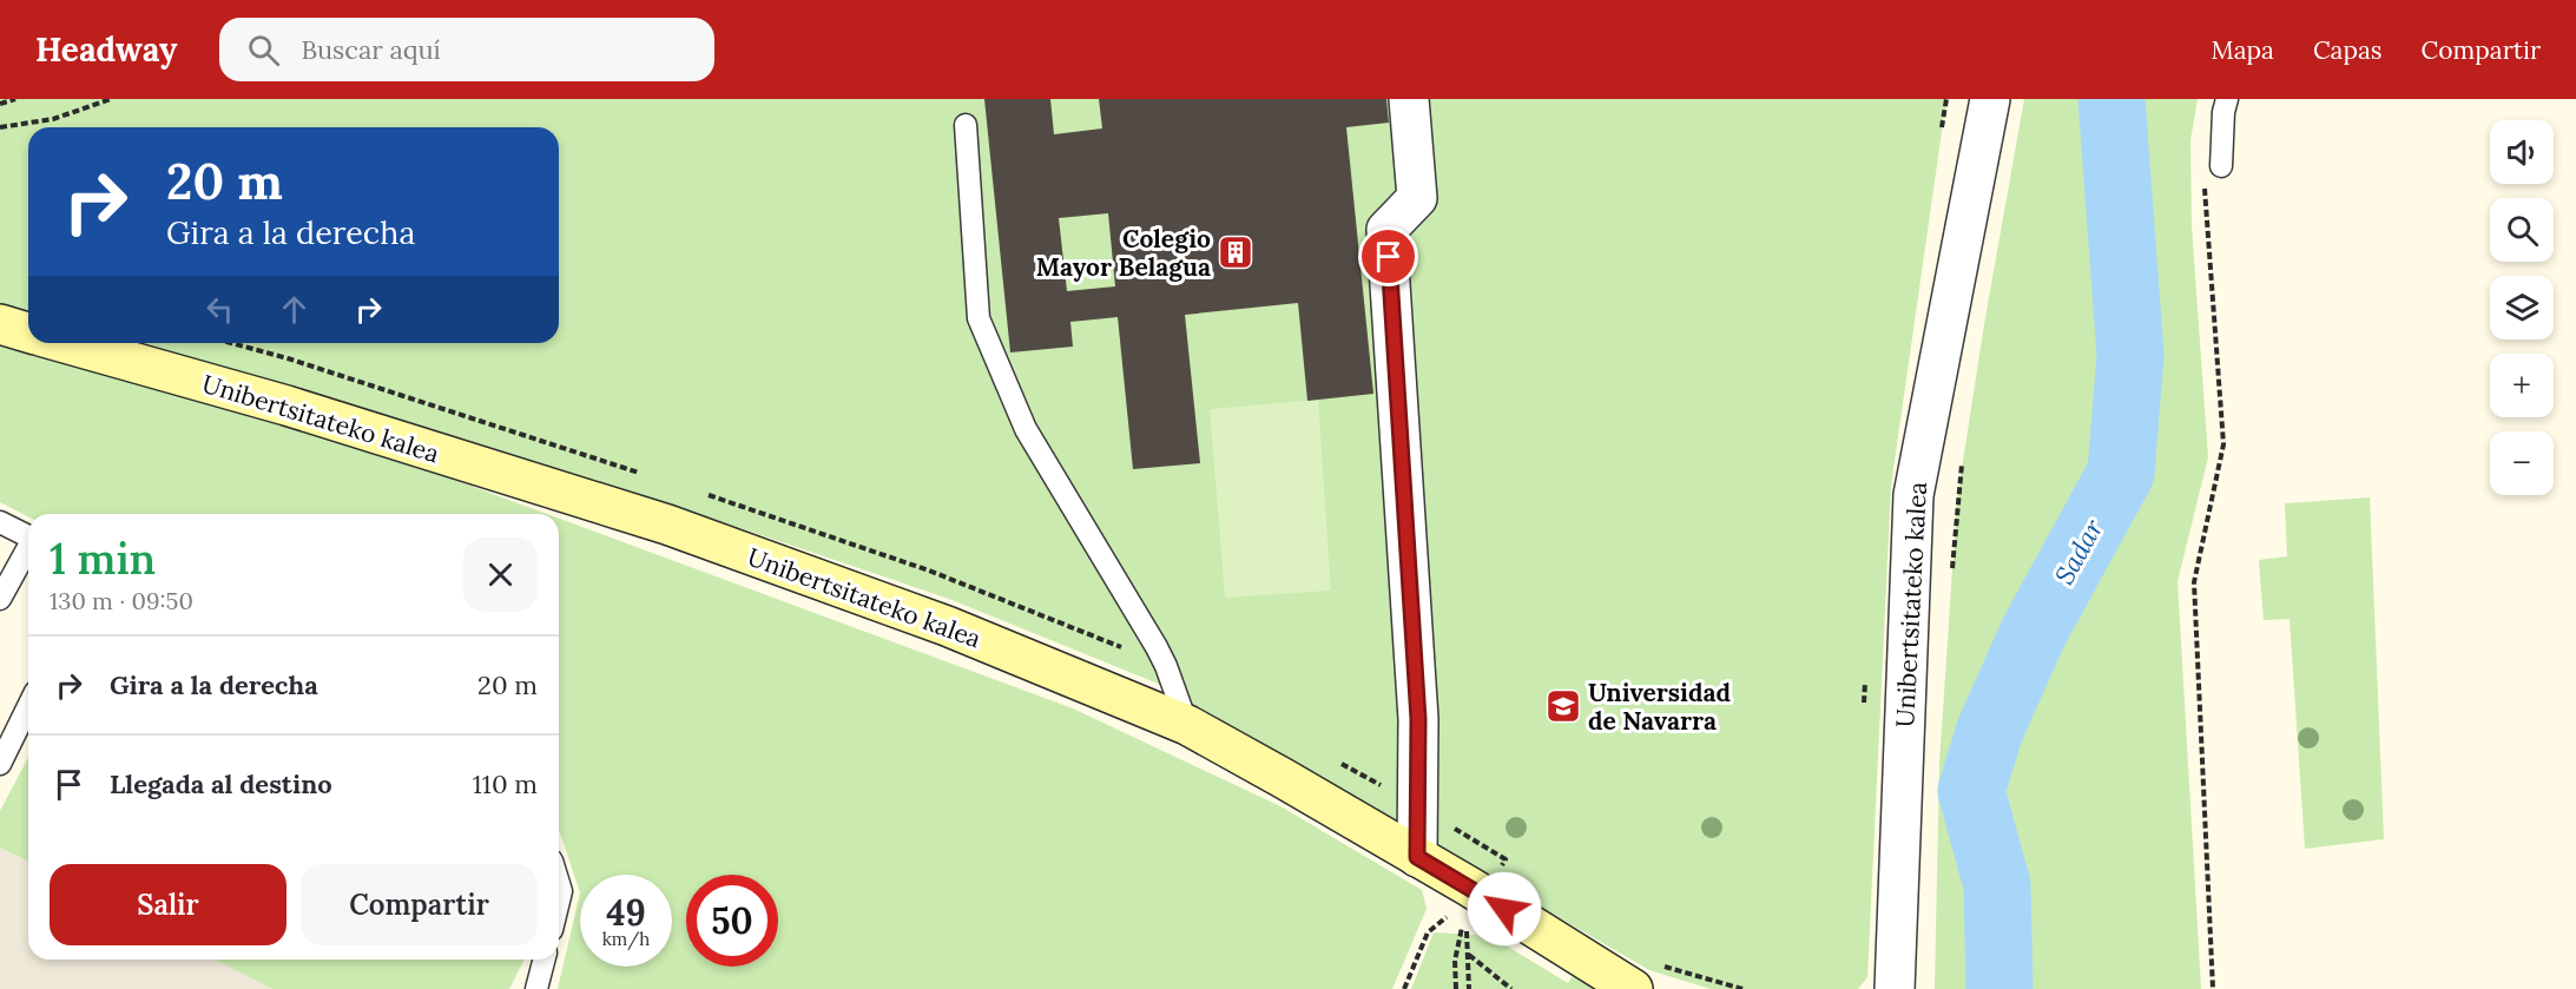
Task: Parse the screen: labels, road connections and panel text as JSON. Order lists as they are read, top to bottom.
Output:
{
  "streets": {
    "main road": ["Unibertsitateko kalea"]
  },
  "water": ["Sadar"],
  "places": {
    "building": ["Colegio Mayor Belagua"],
    "school or university": ["Universidad de Navarra"]
  },
  "page": {
    "header": "Headway",
    "search": "Buscar aquí",
    "nav": ["Mapa", "Capas", "Compartir"],
    "map_buttons": ["+", "−"],
    "turn": ["20 m", "Gira a la derecha"],
    "heading": ["1 min", "130 m · 09:50"],
    "list": [
      {
        "name": "Gira a la derecha",
        "value": "20 m"
      },
      {
        "name": "Llegada al destino",
        "value": "110 m"
      }
    ],
    "buttons": ["Salir", "Compartir"],
    "speed": "49 km/h",
    "limit": "50"
  }
}
